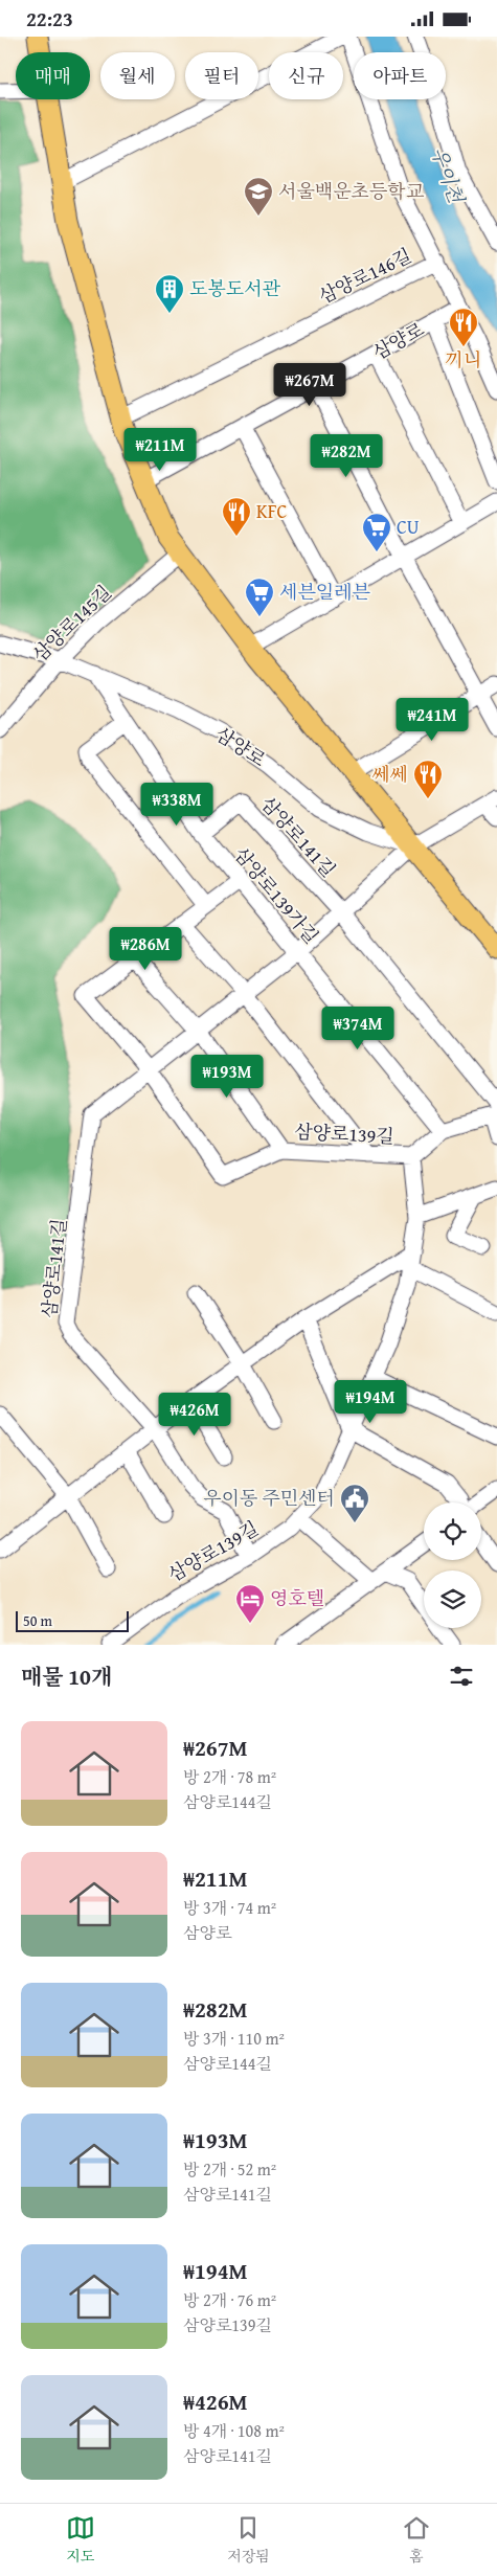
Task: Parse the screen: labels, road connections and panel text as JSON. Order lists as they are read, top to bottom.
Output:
{
  "streets": {
    "street": [
      "삼양로146길",
      "삼양로",
      "삼양로145길",
      "삼양로141길",
      "삼양로139가길",
      "삼양로139길"
    ]
  },
  "crossings": [
    ["삼양로", "삼양로145길"],
    ["삼양로", "삼양로141길"],
    ["삼양로", "삼양로139가길"],
    ["삼양로141길", "삼양로139가길"],
    ["삼양로141길", "삼양로139길"],
    ["삼양로139가길", "삼양로139길"]
  ],
  "water": ["우이천"],
  "places": {
    "school or university": ["서울백운초등학교"],
    "building": ["도봉도서관"],
    "restaurant": ["끼니", "KFC", "쎄쎄"],
    "supermarket": ["CU", "세븐일레븐"],
    "public building": ["우이동 주민센터"],
    "hotel": ["영호텔"]
  },
  "scale_bar": "50 m",
  "page": {
    "status": "22:23",
    "chip": [
      "매매",
      "월세",
      "필터",
      "신규",
      "아파트"
    ],
    "price": [
      "₩267M",
      "₩211M",
      "₩282M",
      "₩241M",
      "₩338M",
      "₩286M",
      "₩374M",
      "₩193M",
      "₩194M",
      "₩426M"
    ],
    "scale": "50 m",
    "heading": "매물 10개",
    "list": [
      {
        "name": "₩267M",
        "note": "방 2개 · 78 m² · 삼양로144길"
      },
      {
        "name": "₩211M",
        "note": "방 3개 · 74 m² · 삼양로"
      },
      {
        "name": "₩282M",
        "note": "방 3개 · 110 m² · 삼양로144길"
      },
      {
        "name": "₩193M",
        "note": "방 2개 · 52 m² · 삼양로141길"
      },
      {
        "name": "₩194M",
        "note": "방 2개 · 76 m² · 삼양로139길"
      },
      {
        "name": "₩426M",
        "note": "방 4개 · 108 m² · 삼양로141길"
      }
    ],
    "tabs": ["지도", "저장됨", "홈"]
  }
}
